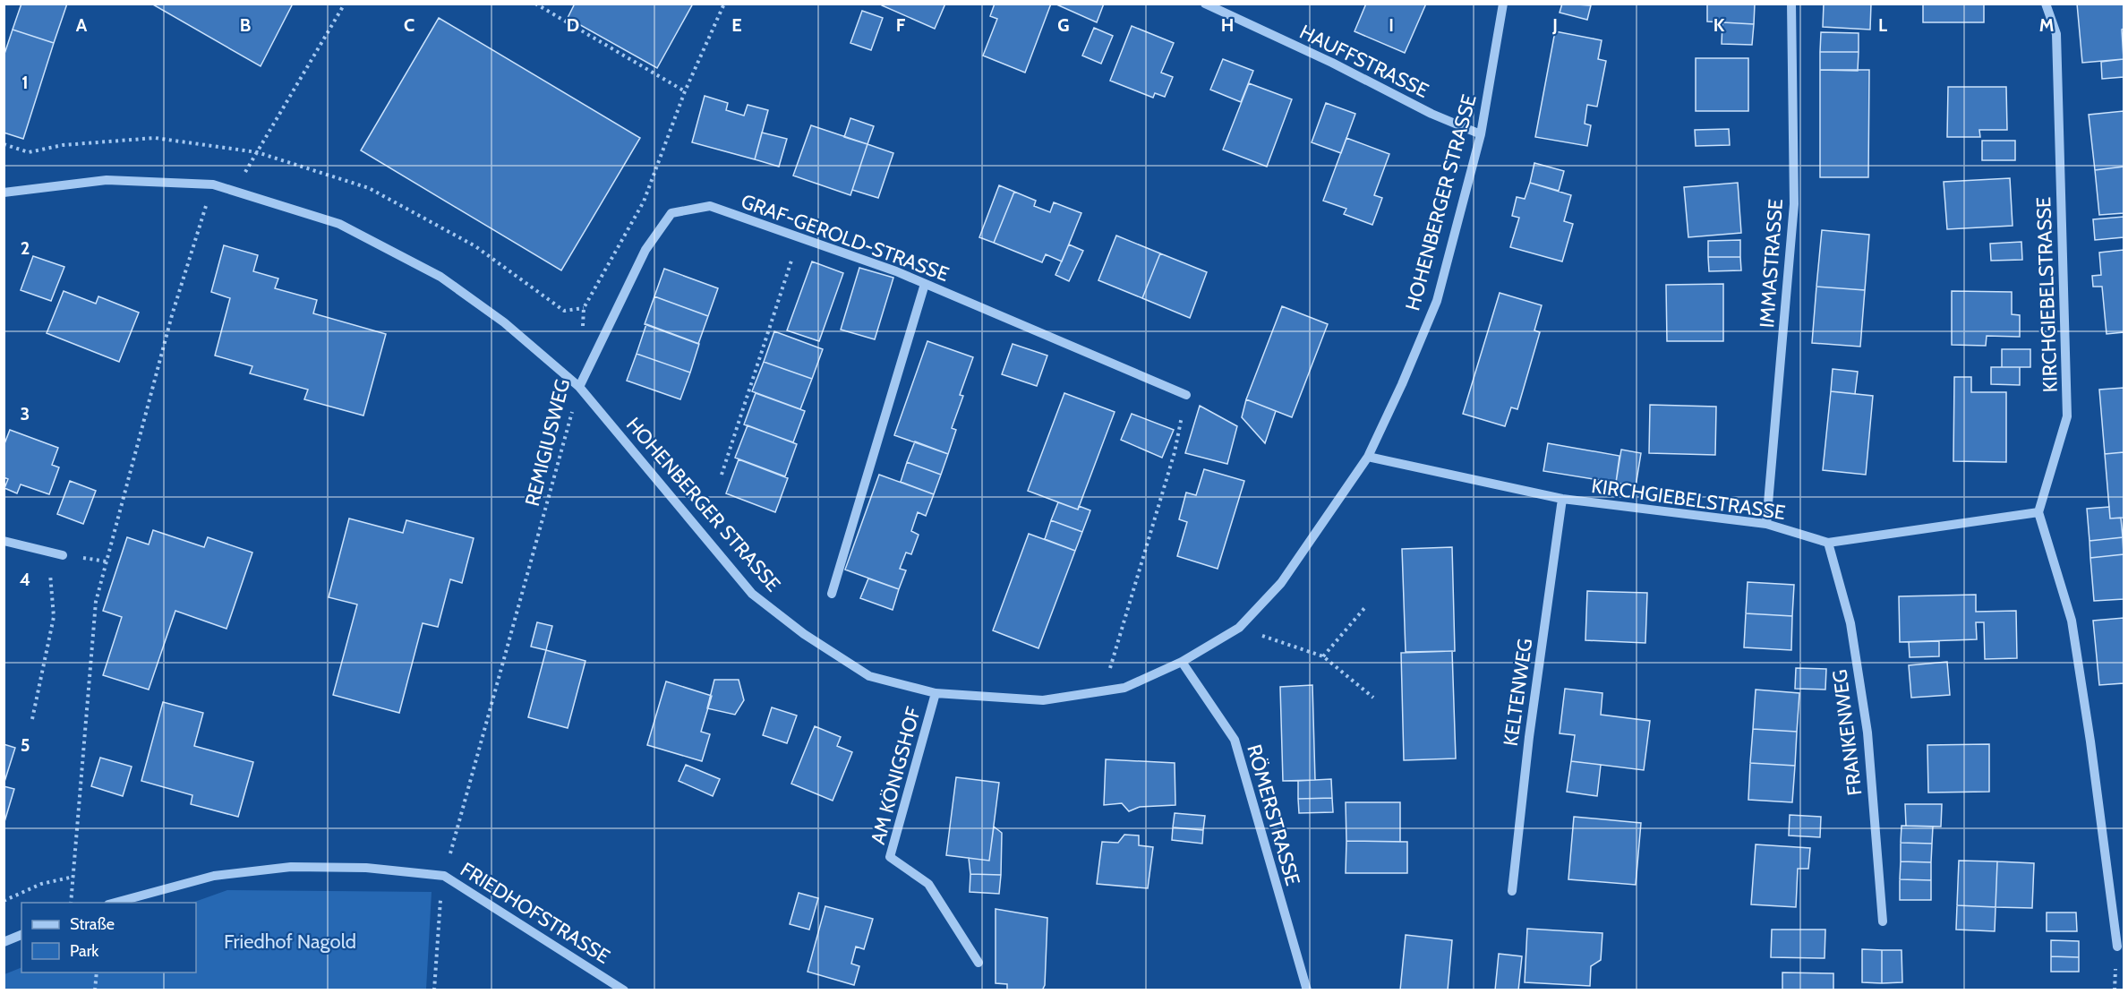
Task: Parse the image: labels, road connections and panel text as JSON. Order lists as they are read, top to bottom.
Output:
{
  "streets": {
    "street": [
      "HAUFFSTRASSE",
      "HOHENBERGER STRASSE",
      "GRAF-GEROLD-STRASSE",
      "IMMASTRASSE",
      "KIRCHGIEBELSTRASSE",
      "KELTENWEG",
      "FRANKENWEG",
      "AM KÖNIGSHOF",
      "RÖMERSTRASSE",
      "FRIEDHOFSTRASSE"
    ],
    "path": ["REMIGIUSWEG"]
  },
  "crossings": [
    ["HAUFFSTRASSE", "HOHENBERGER STRASSE"],
    ["HOHENBERGER STRASSE", "GRAF-GEROLD-STRASSE"],
    ["HOHENBERGER STRASSE", "KIRCHGIEBELSTRASSE"],
    ["HOHENBERGER STRASSE", "REMIGIUSWEG"],
    ["HOHENBERGER STRASSE", "AM KÖNIGSHOF"],
    ["HOHENBERGER STRASSE", "RÖMERSTRASSE"],
    ["GRAF-GEROLD-STRASSE", "REMIGIUSWEG"],
    ["IMMASTRASSE", "KIRCHGIEBELSTRASSE"],
    ["KIRCHGIEBELSTRASSE", "KELTENWEG"],
    ["KIRCHGIEBELSTRASSE", "FRANKENWEG"],
    ["REMIGIUSWEG", "FRIEDHOFSTRASSE"]
  ],
  "parks": ["Friedhof Nagold"],
  "legend": ["Straße", "Park"],
  "grid": {
    "columns": [
      "A",
      "B",
      "C",
      "D",
      "E",
      "F",
      "G",
      "H",
      "I",
      "J",
      "K",
      "L",
      "M"
    ],
    "rows": [
      "1",
      "2",
      "3",
      "4",
      "5"
    ]
  }
}
